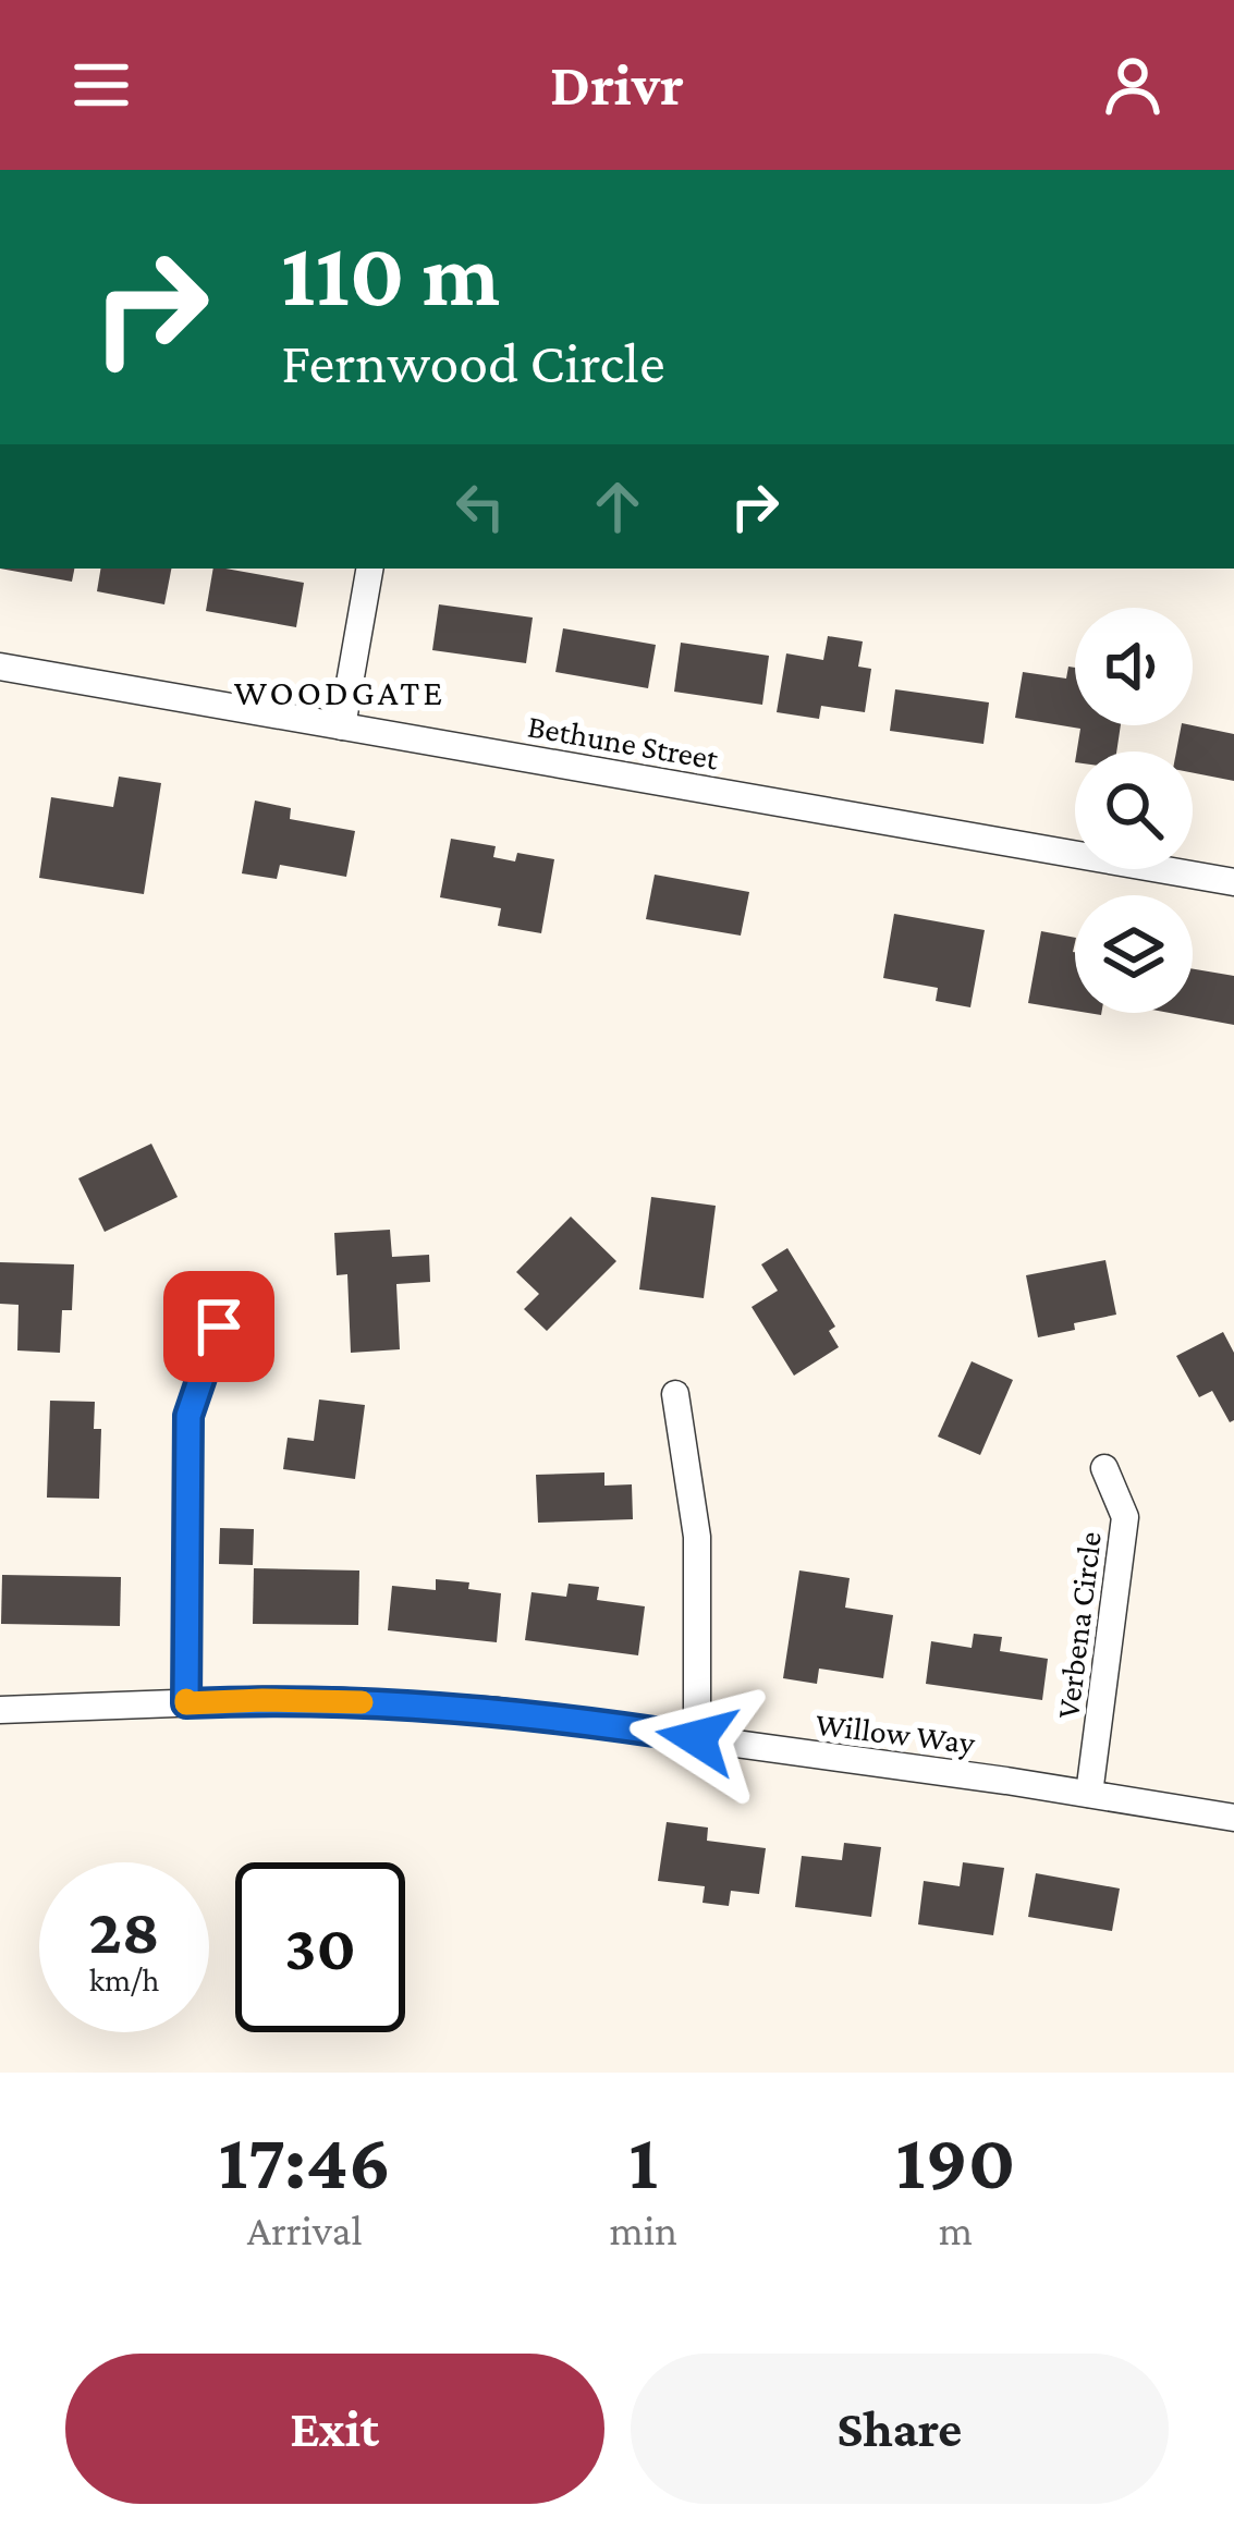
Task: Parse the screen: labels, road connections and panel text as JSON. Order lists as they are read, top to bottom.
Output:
{
  "streets": {
    "street": ["Bethune Street", "Verbena Circle", "Willow Way"]
  },
  "crossings": [
    ["Verbena Circle", "Willow Way"]
  ],
  "districts": ["WOODGATE"],
  "page": {
    "header": "Drivr",
    "turn": ["110 m", "Fernwood Circle"],
    "speed": "28 km/h",
    "limit": "30",
    "eta": [
      "17:46",
      "Arrival",
      "1",
      "min",
      "190",
      "m"
    ],
    "buttons": ["Exit", "Share"]
  }
}
